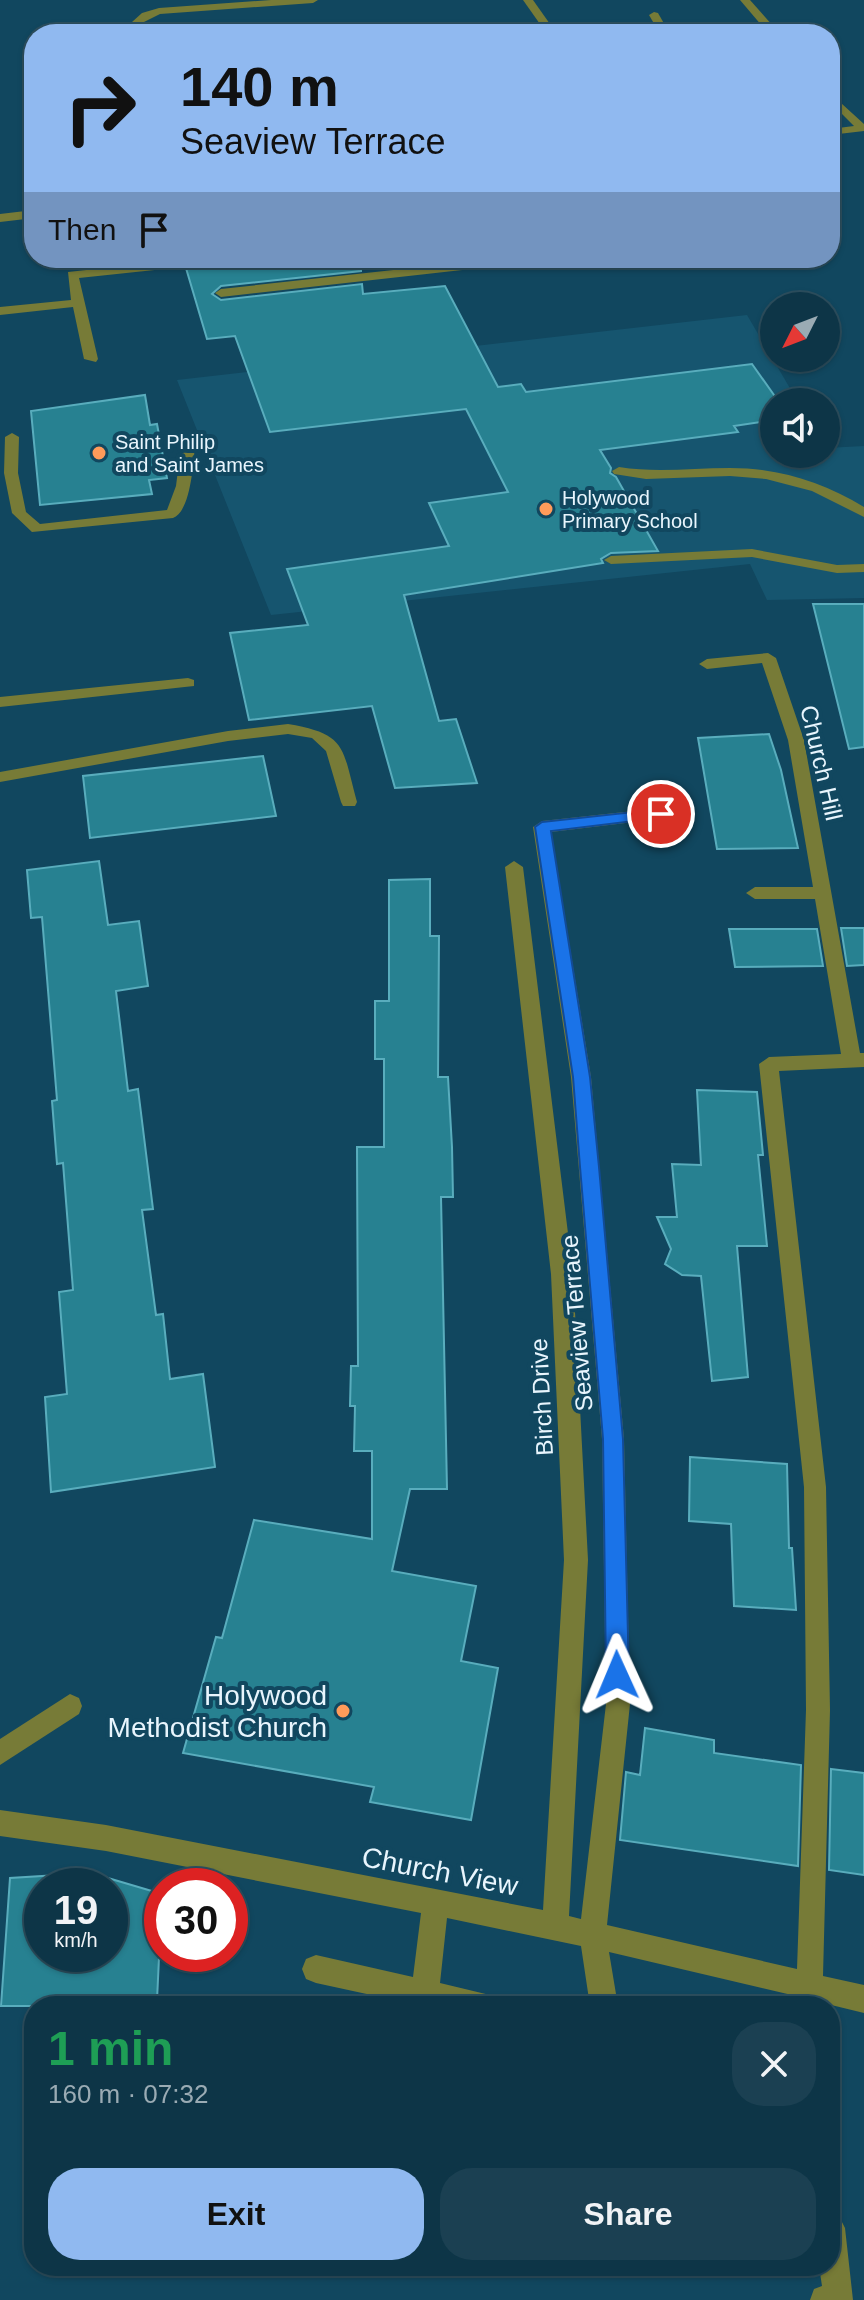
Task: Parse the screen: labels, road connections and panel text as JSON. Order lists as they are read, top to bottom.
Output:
{
  "streets": {
    "street": [
      "Church Hill",
      "Seaview Terrace",
      "Birch Drive",
      "Church View"
    ]
  },
  "crossings": [
    ["Seaview Terrace", "Church View"],
    ["Birch Drive", "Church View"]
  ],
  "places": ["Saint Philip and Saint James", "Holywood Primary School", "Holywood Methodist Church"],
  "north": "bottom left",
  "page": {
    "turn": ["140 m", "Seaview Terrace"],
    "then": "Then",
    "speed": "19 km/h",
    "limit": "30",
    "heading": ["1 min", "160 m · 07:32"],
    "buttons": ["Exit", "Share"]
  }
}
